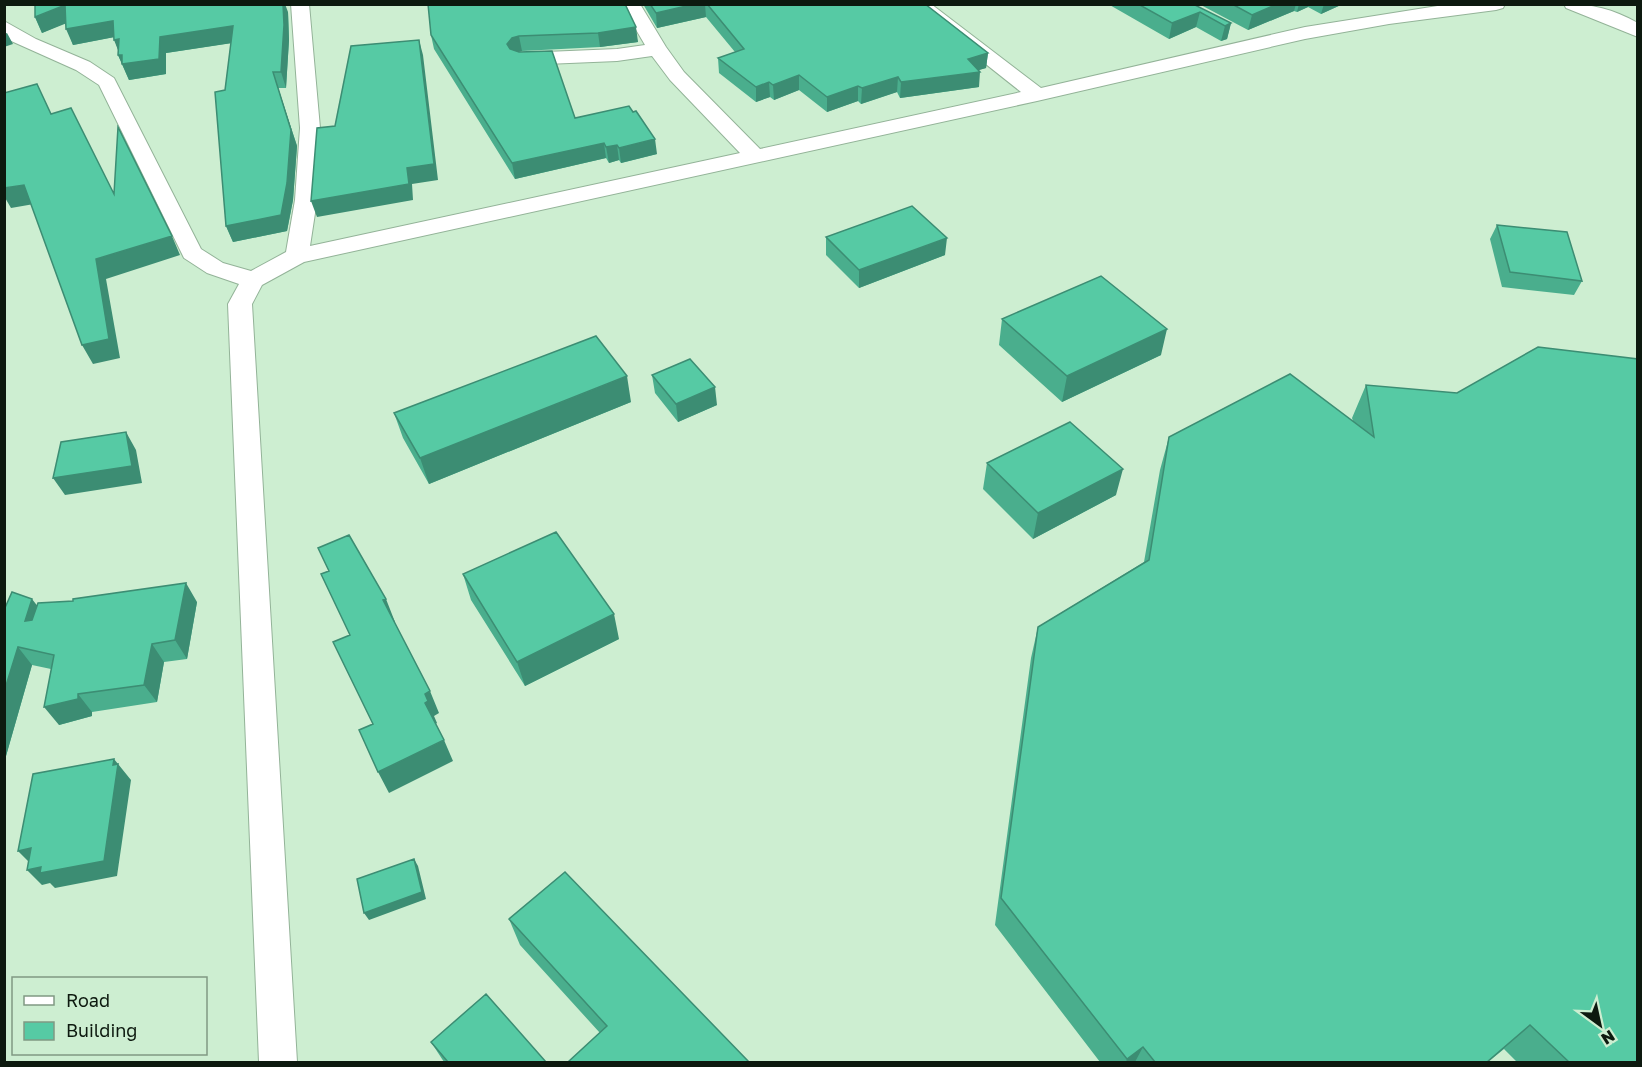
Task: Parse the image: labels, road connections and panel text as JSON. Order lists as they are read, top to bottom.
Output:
{
  "legend": ["Road", "Building"],
  "north": "bottom right"
}
